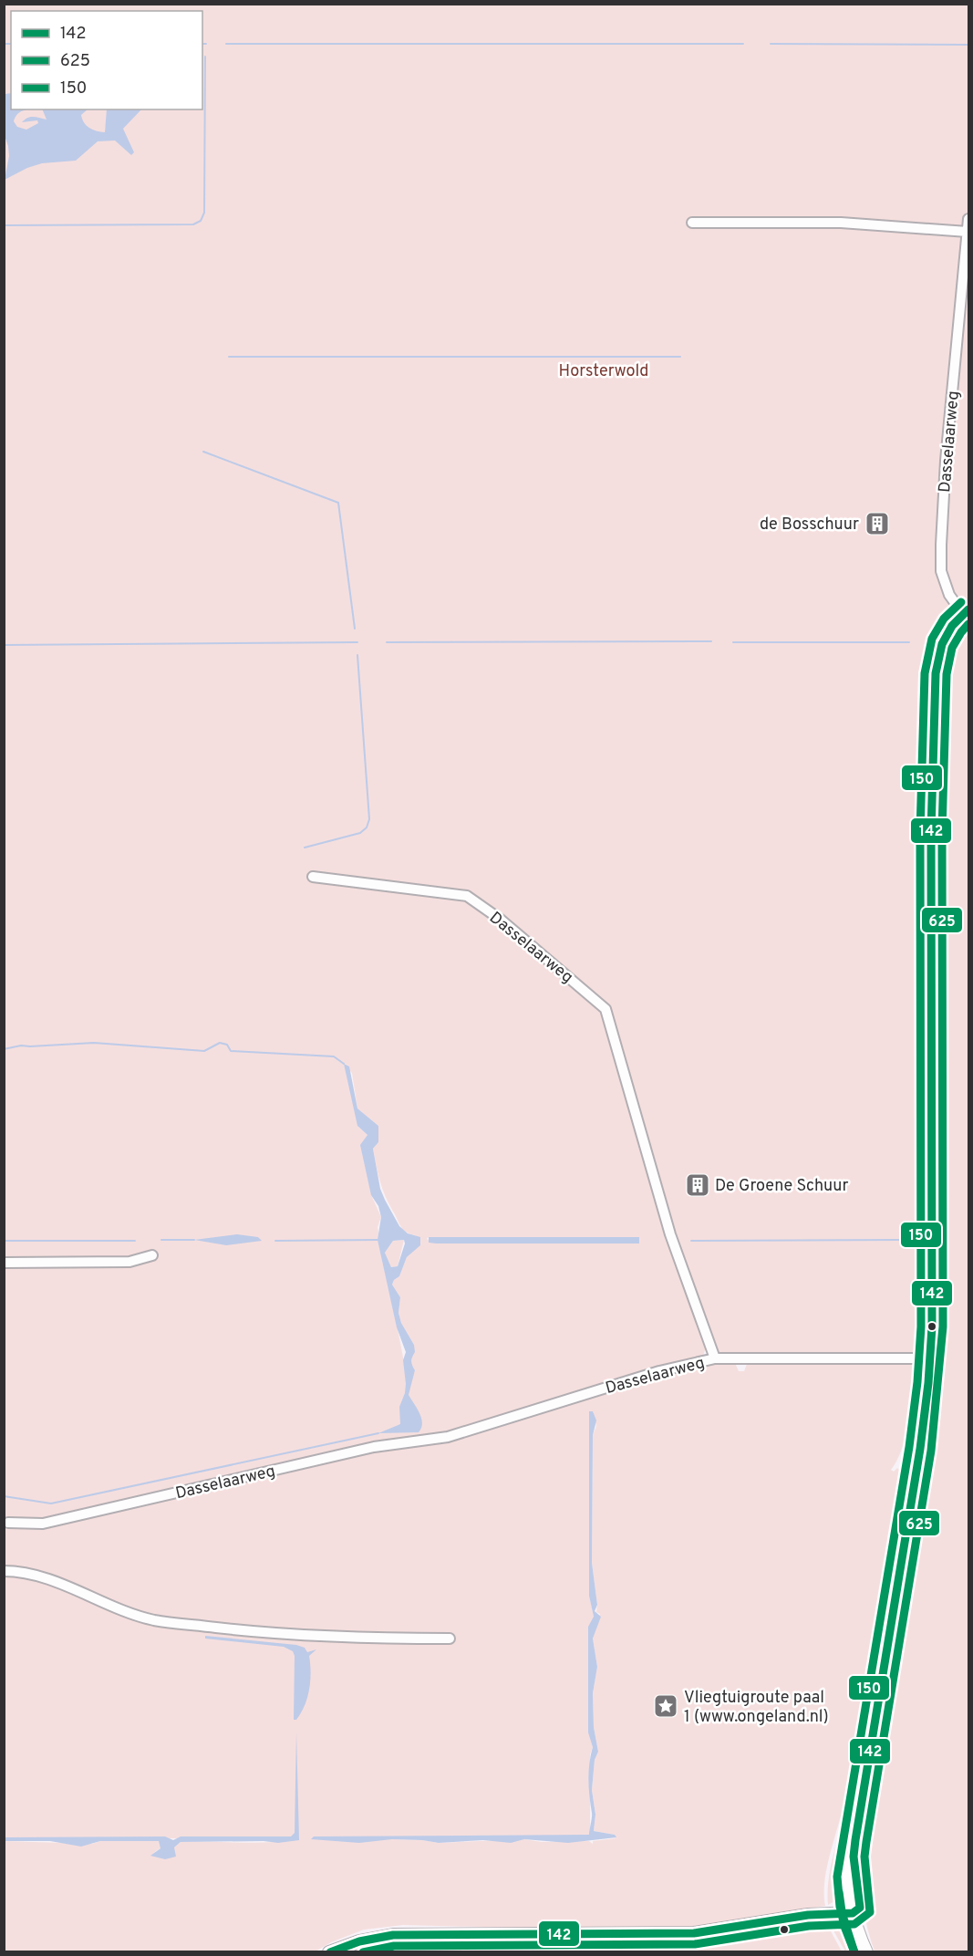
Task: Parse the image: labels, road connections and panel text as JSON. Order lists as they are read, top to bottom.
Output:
{
  "streets": {
    "street": ["Dasselaarweg"]
  },
  "parks": ["Horsterwold"],
  "places": {
    "building": ["de Bosschuur", "De Groene Schuur"],
    "place": ["Vliegtuigroute paal 1 (www.ongeland.nl)"]
  },
  "lines": ["transit line 150", "transit line 142", "transit line 625"],
  "legend": ["142", "625", "150"]
}
